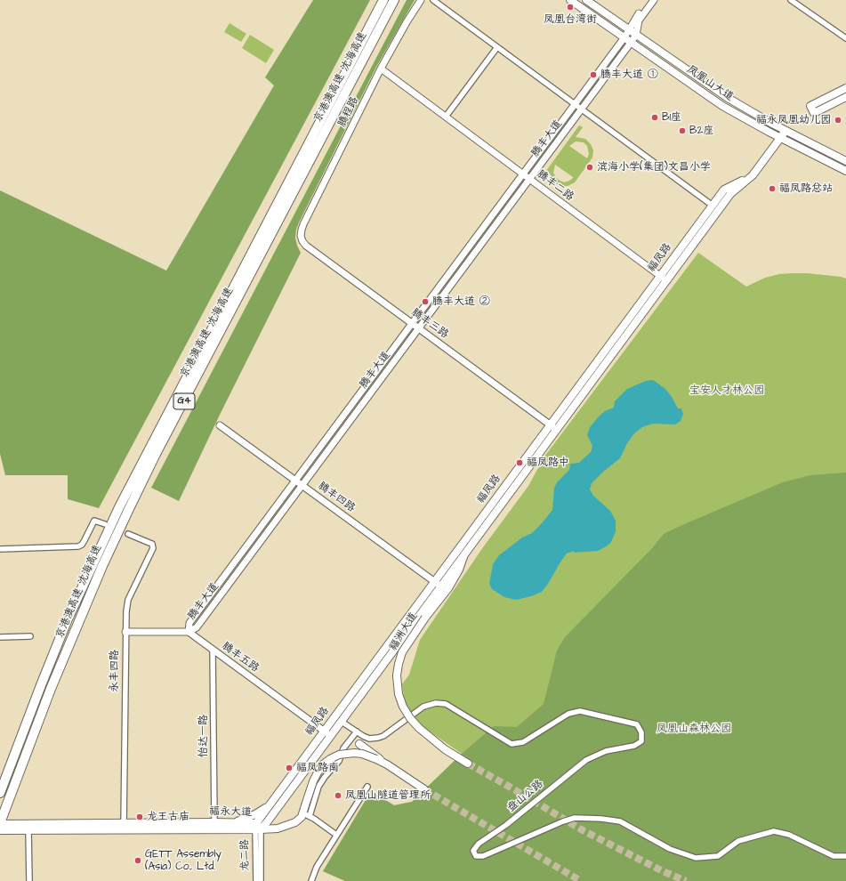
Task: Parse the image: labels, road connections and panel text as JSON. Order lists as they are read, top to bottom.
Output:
{
  "streets": {
    "highway": ["京港澳高速 沈海高速", "G4"],
    "main road": [
      "凤凰山大道",
      "福凤路",
      "福洲大道",
      "福永大道"
    ],
    "street": [
      "腾程路",
      "腾丰大道",
      "腾丰二路",
      "腾丰三路",
      "腾丰四路",
      "腾丰五路",
      "永丰四路",
      "怡达一路",
      "盘山公路",
      "龙二路"
    ]
  },
  "crossings": [
    ["京港澳高速 沈海高速", "福永大道"],
    ["凤凰山大道", "腾丰大道"],
    ["凤凰山大道", "福凤路"],
    ["腾程路", "腾丰二路"],
    ["腾程路", "腾丰三路"],
    ["腾丰大道", "腾丰二路"],
    ["腾丰大道", "腾丰三路"],
    ["腾丰大道", "腾丰四路"],
    ["腾丰大道", "腾丰五路"],
    ["腾丰二路", "福凤路"],
    ["福凤路", "腾丰三路"],
    ["福凤路", "腾丰四路"],
    ["福凤路", "福洲大道"],
    ["福凤路", "腾丰五路"],
    ["福凤路", "盘山公路"],
    ["福凤路", "福永大道"],
    ["福凤路", "龙二路"],
    ["腾丰五路", "怡达一路"],
    ["永丰四路", "福永大道"],
    ["怡达一路", "福永大道"],
    ["福永大道", "龙二路"]
  ],
  "parks": ["宝安人才林公园", "凤凰山森林公园"],
  "places": [
    "凤凰台湾街",
    "腾丰大道 ①",
    "B1座",
    "福永凤凰幼儿园",
    "B2座",
    "滨海小学(集团)文昌小学",
    "福凤路总站",
    "腾丰大道 ②",
    "福凤路中",
    "福凤路南",
    "凤凰山隧道管理所",
    "龙王古庙",
    "GETT Assembly (Asia) Co., Ltd."
  ]
}
